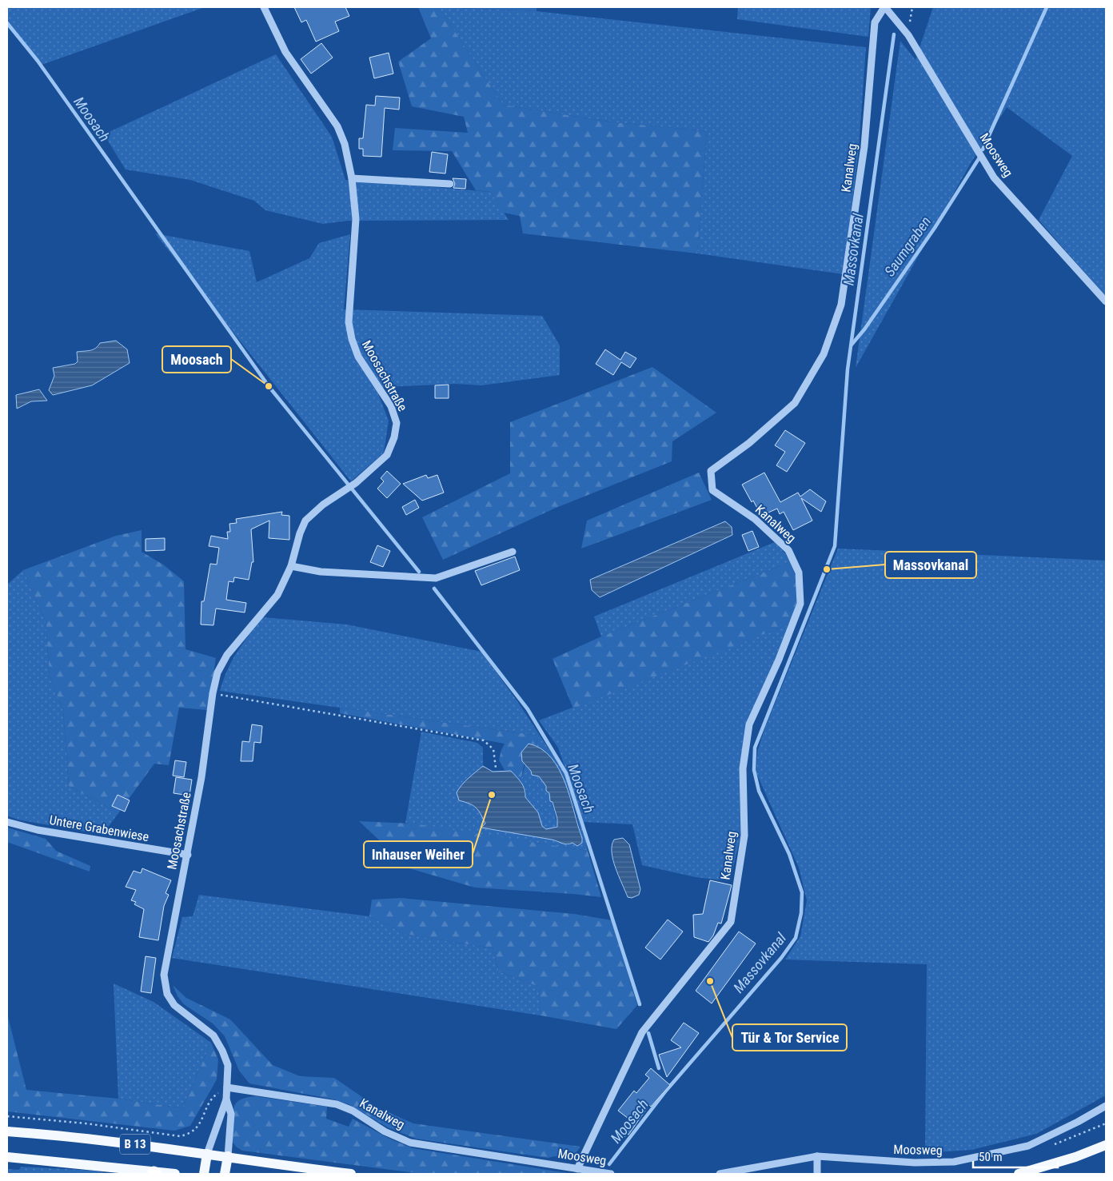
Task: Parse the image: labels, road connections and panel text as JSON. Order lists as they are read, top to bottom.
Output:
{
  "streets": {
    "main road": ["B 13"],
    "street": [
      "Moosweg",
      "Kanalweg",
      "Moosachstraße",
      "Untere Grabenwiese"
    ]
  },
  "crossings": [
    ["Moosweg", "Kanalweg"],
    ["Kanalweg", "Moosachstraße"],
    ["Moosachstraße", "Untere Grabenwiese"],
    ["Moosachstraße", "B 13"]
  ],
  "water": ["Moosach", "Saumgraben", "Massovkanal"],
  "places": [
    "Moosach",
    "Massovkanal",
    "Inhauser Weiher",
    "Tür & Tor Service"
  ],
  "scale_bar": "50 m"
}
